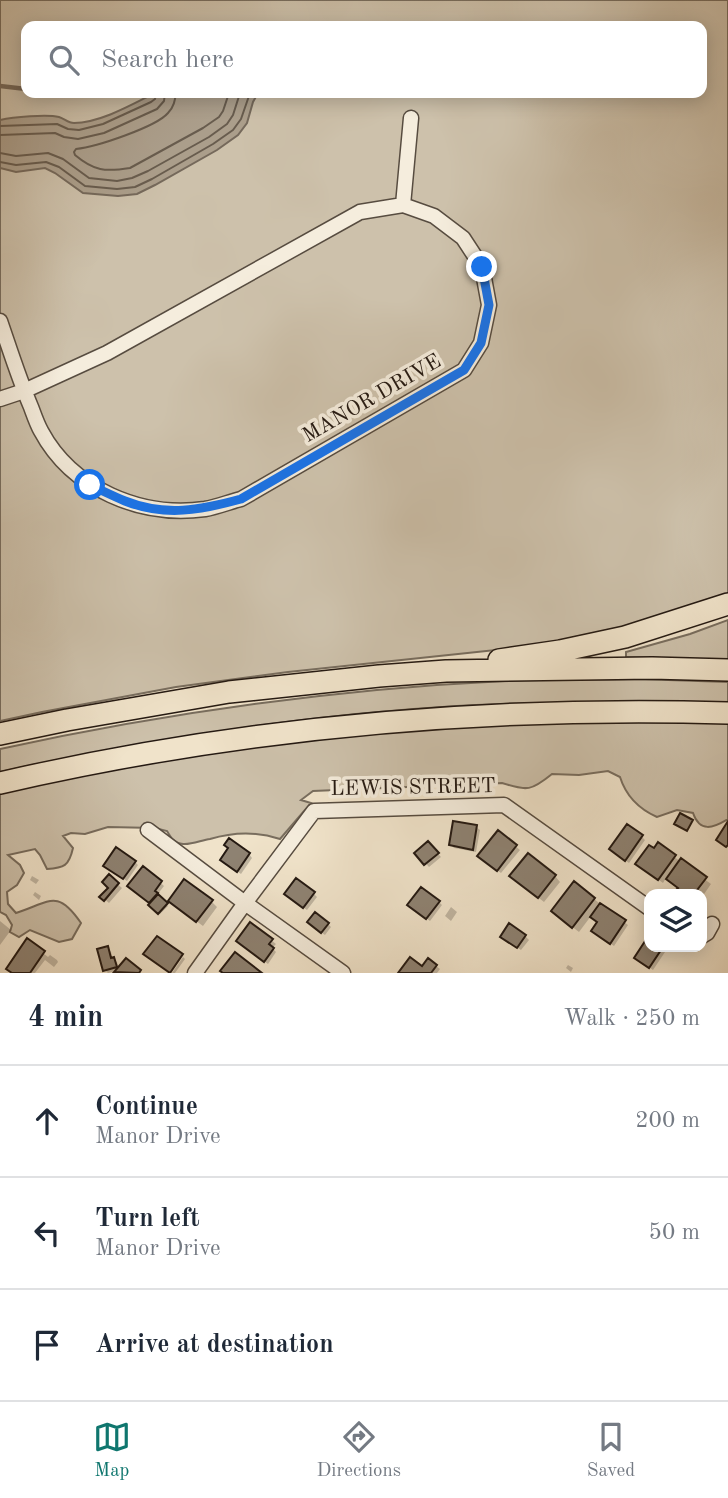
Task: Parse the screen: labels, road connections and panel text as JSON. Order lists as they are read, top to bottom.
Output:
{
  "streets": {
    "street": ["MANOR DRIVE", "LEWIS STREET"]
  },
  "page": {
    "search": "Search here",
    "heading": ["4 min", "Walk · 250 m"],
    "list": [
      ["Continue", "Manor Drive", "200 m"],
      ["Turn left", "Manor Drive", "50 m"],
      "Arrive at destination"
    ],
    "nav": ["Map", "Directions", "Saved"]
  }
}
